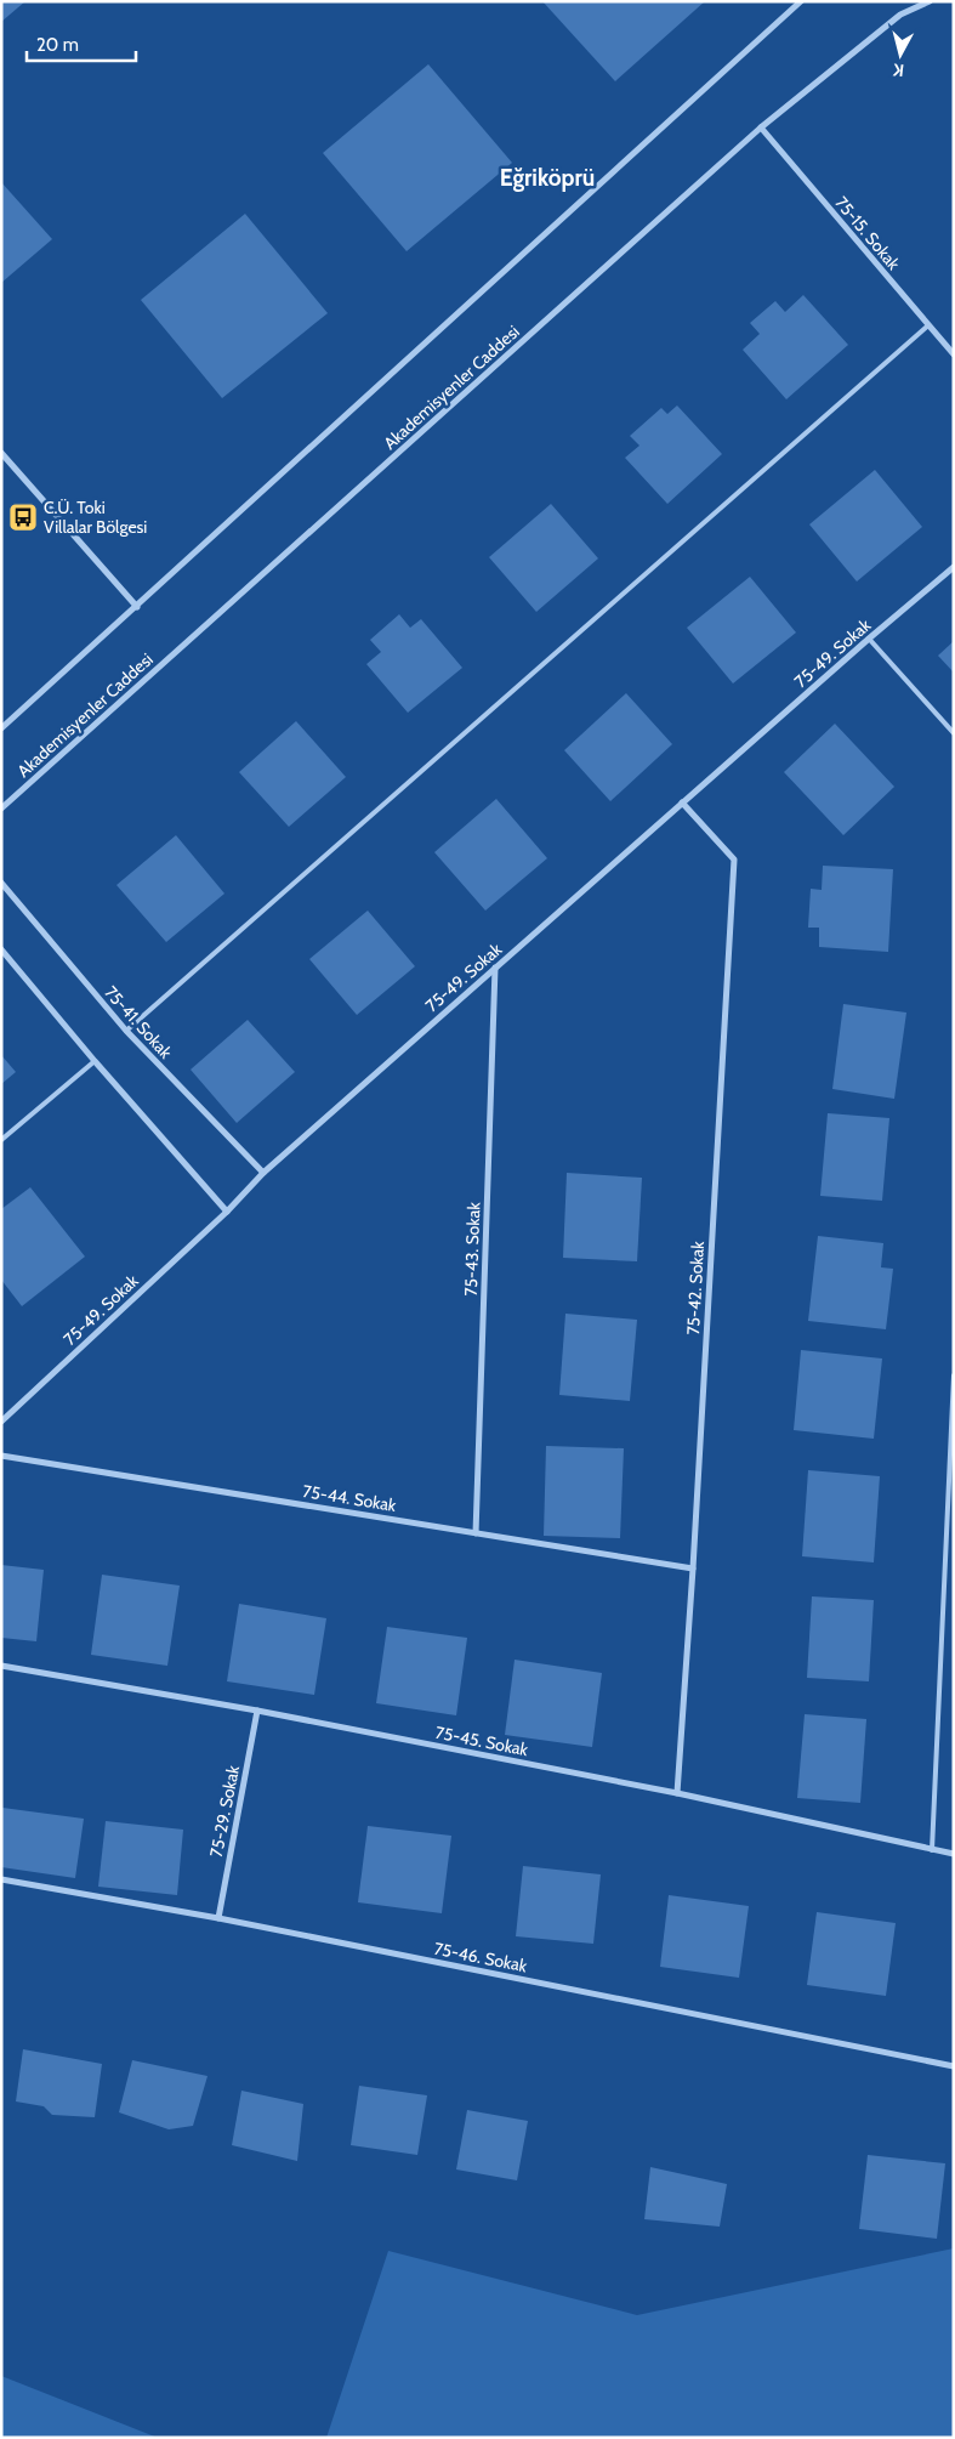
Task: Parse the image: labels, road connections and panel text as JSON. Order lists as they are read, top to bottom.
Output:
{
  "streets": {
    "street": [
      "75-15. Sokak",
      "Akademisyenler Caddesi",
      "75-49. Sokak",
      "75-41. Sokak",
      "75-43. Sokak",
      "75-42. Sokak",
      "75-44. Sokak",
      "75-45. Sokak",
      "75-29. Sokak",
      "75-46. Sokak"
    ]
  },
  "crossings": [
    ["75-15. Sokak", "Akademisyenler Caddesi"],
    ["75-49. Sokak", "75-41. Sokak"],
    ["75-49. Sokak", "75-43. Sokak"],
    ["75-49. Sokak", "75-42. Sokak"],
    ["75-43. Sokak", "75-44. Sokak"],
    ["75-42. Sokak", "75-44. Sokak"],
    ["75-42. Sokak", "75-45. Sokak"],
    ["75-45. Sokak", "75-29. Sokak"],
    ["75-29. Sokak", "75-46. Sokak"]
  ],
  "districts": ["Eğriköprü"],
  "places": {
    "bus stop": ["C.Ü. Toki Villalar Bölgesi"]
  },
  "scale_bar": "20 m",
  "north": "bottom"
}
